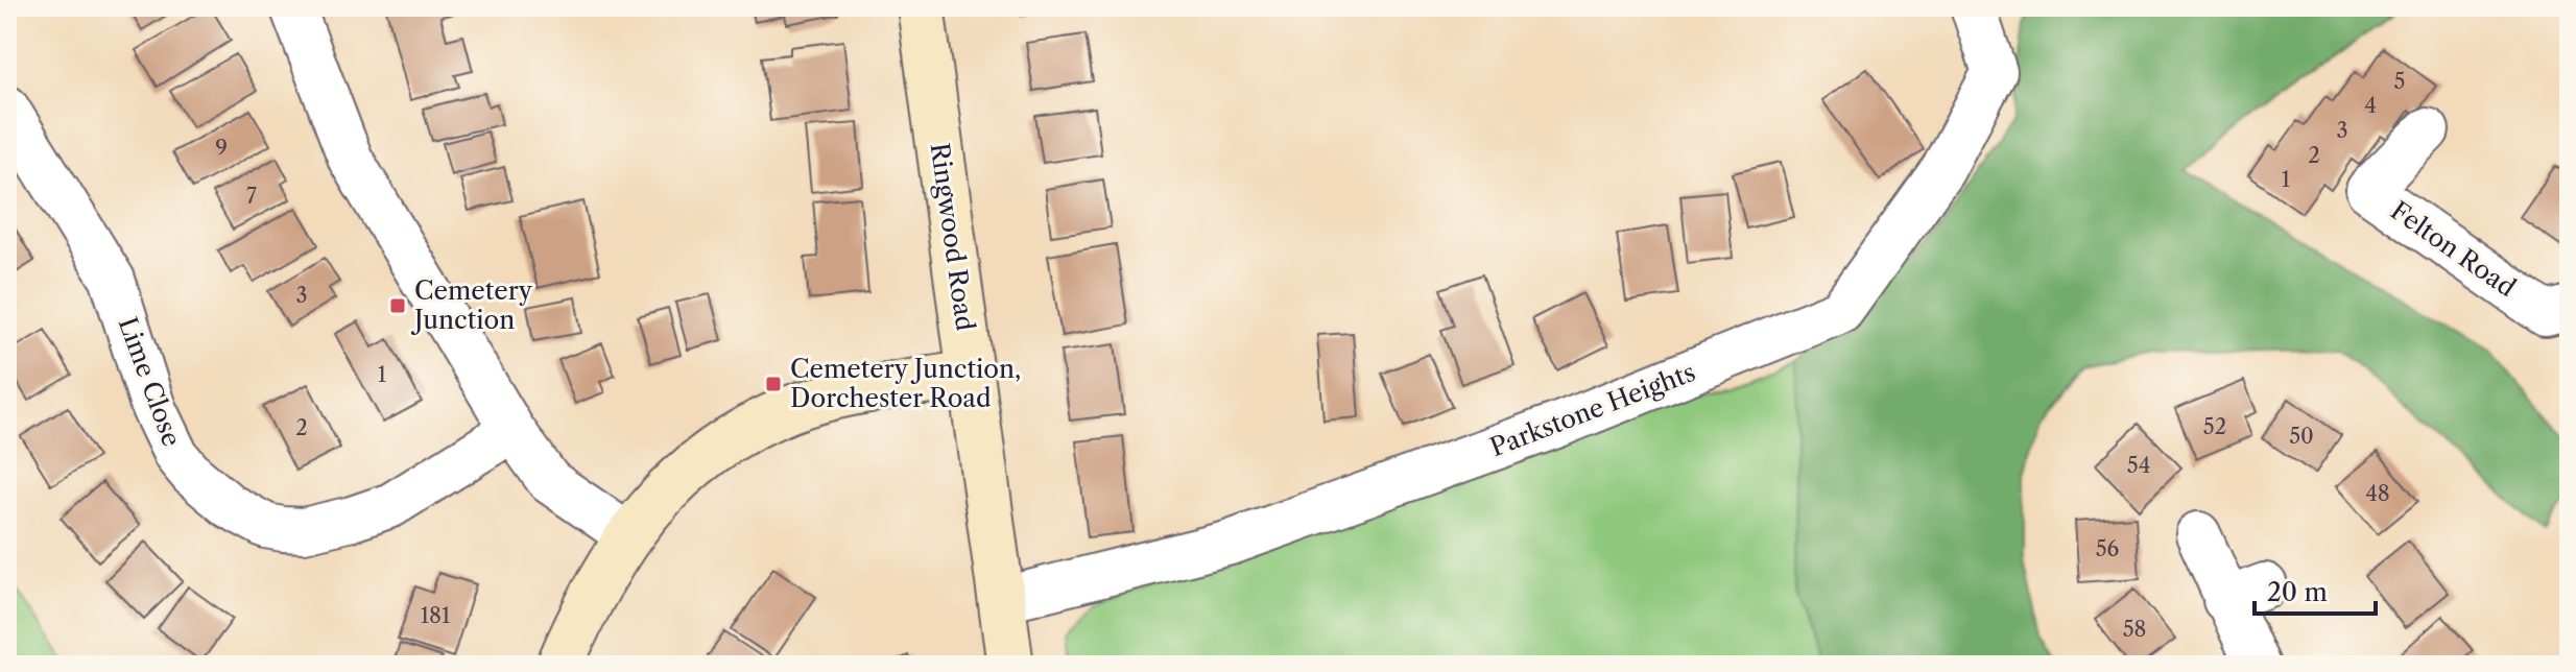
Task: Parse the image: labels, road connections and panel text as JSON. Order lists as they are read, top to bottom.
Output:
{
  "streets": {
    "main road": ["Ringwood Road"],
    "street": ["Felton Road", "Lime Close", "Parkstone Heights"]
  },
  "crossings": [
    ["Ringwood Road", "Parkstone Heights"]
  ],
  "places": {
    "transit": ["Cemetery Junction", "Cemetery Junction, Dorchester Road"]
  },
  "house_numbers": [
    "5",
    "4",
    "3",
    "9",
    "2",
    "1",
    "7",
    "3",
    "1",
    "52",
    "2",
    "50",
    "54",
    "48",
    "56",
    "181",
    "58"
  ],
  "scale_bar": "20 m"
}
